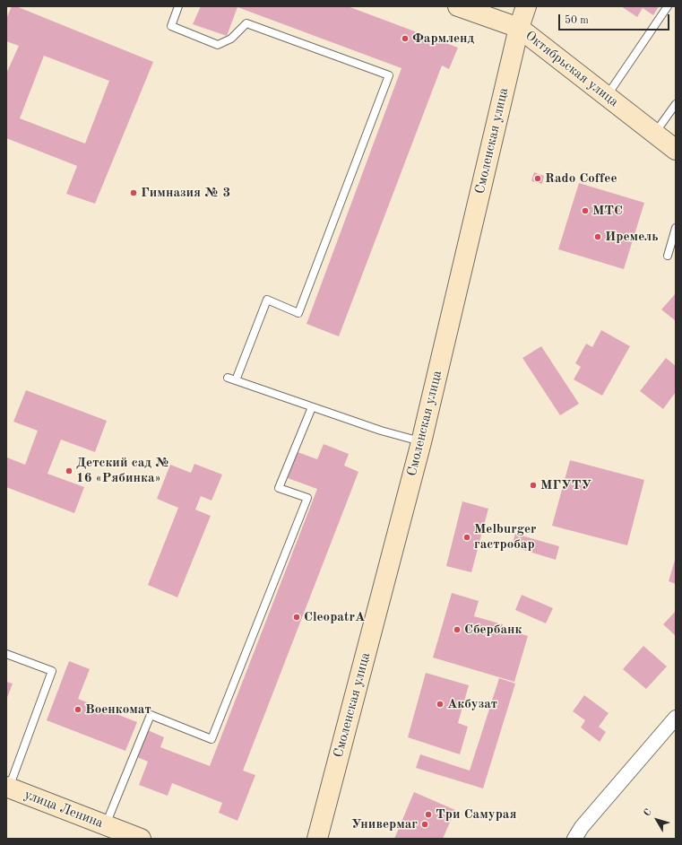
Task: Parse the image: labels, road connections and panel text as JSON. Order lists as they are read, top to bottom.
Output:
{
  "streets": {
    "main road": ["Октябрьская улица", "Смоленская улица", "улица Ленина"]
  },
  "crossings": [
    ["Октябрьская улица", "Смоленская улица"]
  ],
  "places": [
    "Фармленд",
    "Rado Coffee",
    "Гимназия № 3",
    "МТС",
    "Иремель",
    "Детский сад № 16 «Рябинка»",
    "МГУТУ",
    "Melburger гастробар",
    "CleopatrA",
    "Сбербанк",
    "Акбузат",
    "Военкомат",
    "Три Самурая",
    "Универмаг"
  ],
  "scale_bar": "50 m",
  "north": "top left"
}
